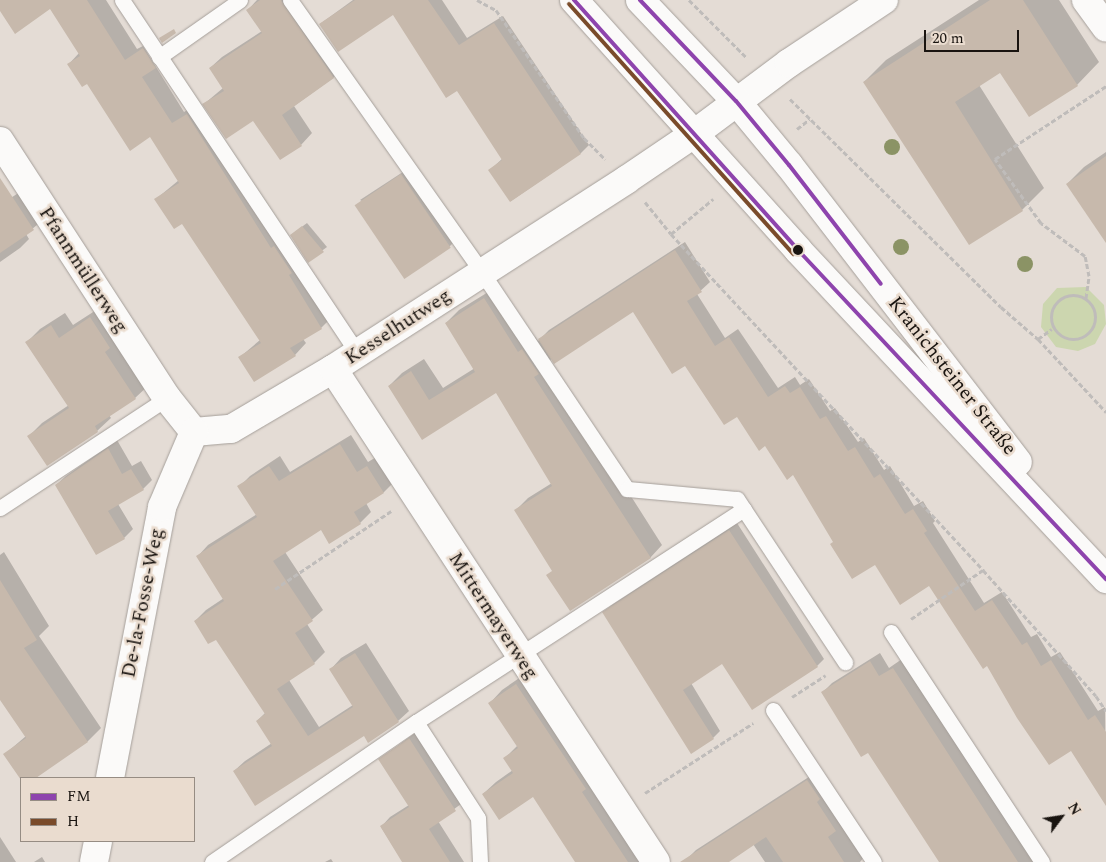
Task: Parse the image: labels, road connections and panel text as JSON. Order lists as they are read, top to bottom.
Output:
{
  "streets": {
    "street": [
      "Pfannmüllerweg",
      "Kesselhutweg",
      "Kranichsteiner Straße",
      "De-la-Fosse-Weg",
      "Mittermayerweg"
    ]
  },
  "crossings": [
    ["Pfannmüllerweg", "Kesselhutweg"],
    ["Pfannmüllerweg", "De-la-Fosse-Weg"],
    ["Kesselhutweg", "Kranichsteiner Straße"],
    ["Kesselhutweg", "De-la-Fosse-Weg"],
    ["Kesselhutweg", "Mittermayerweg"]
  ],
  "lines": ["transit line FM", "transit line H"],
  "legend": ["FM", "H"],
  "scale_bar": "20 m",
  "north": "top right"
}
